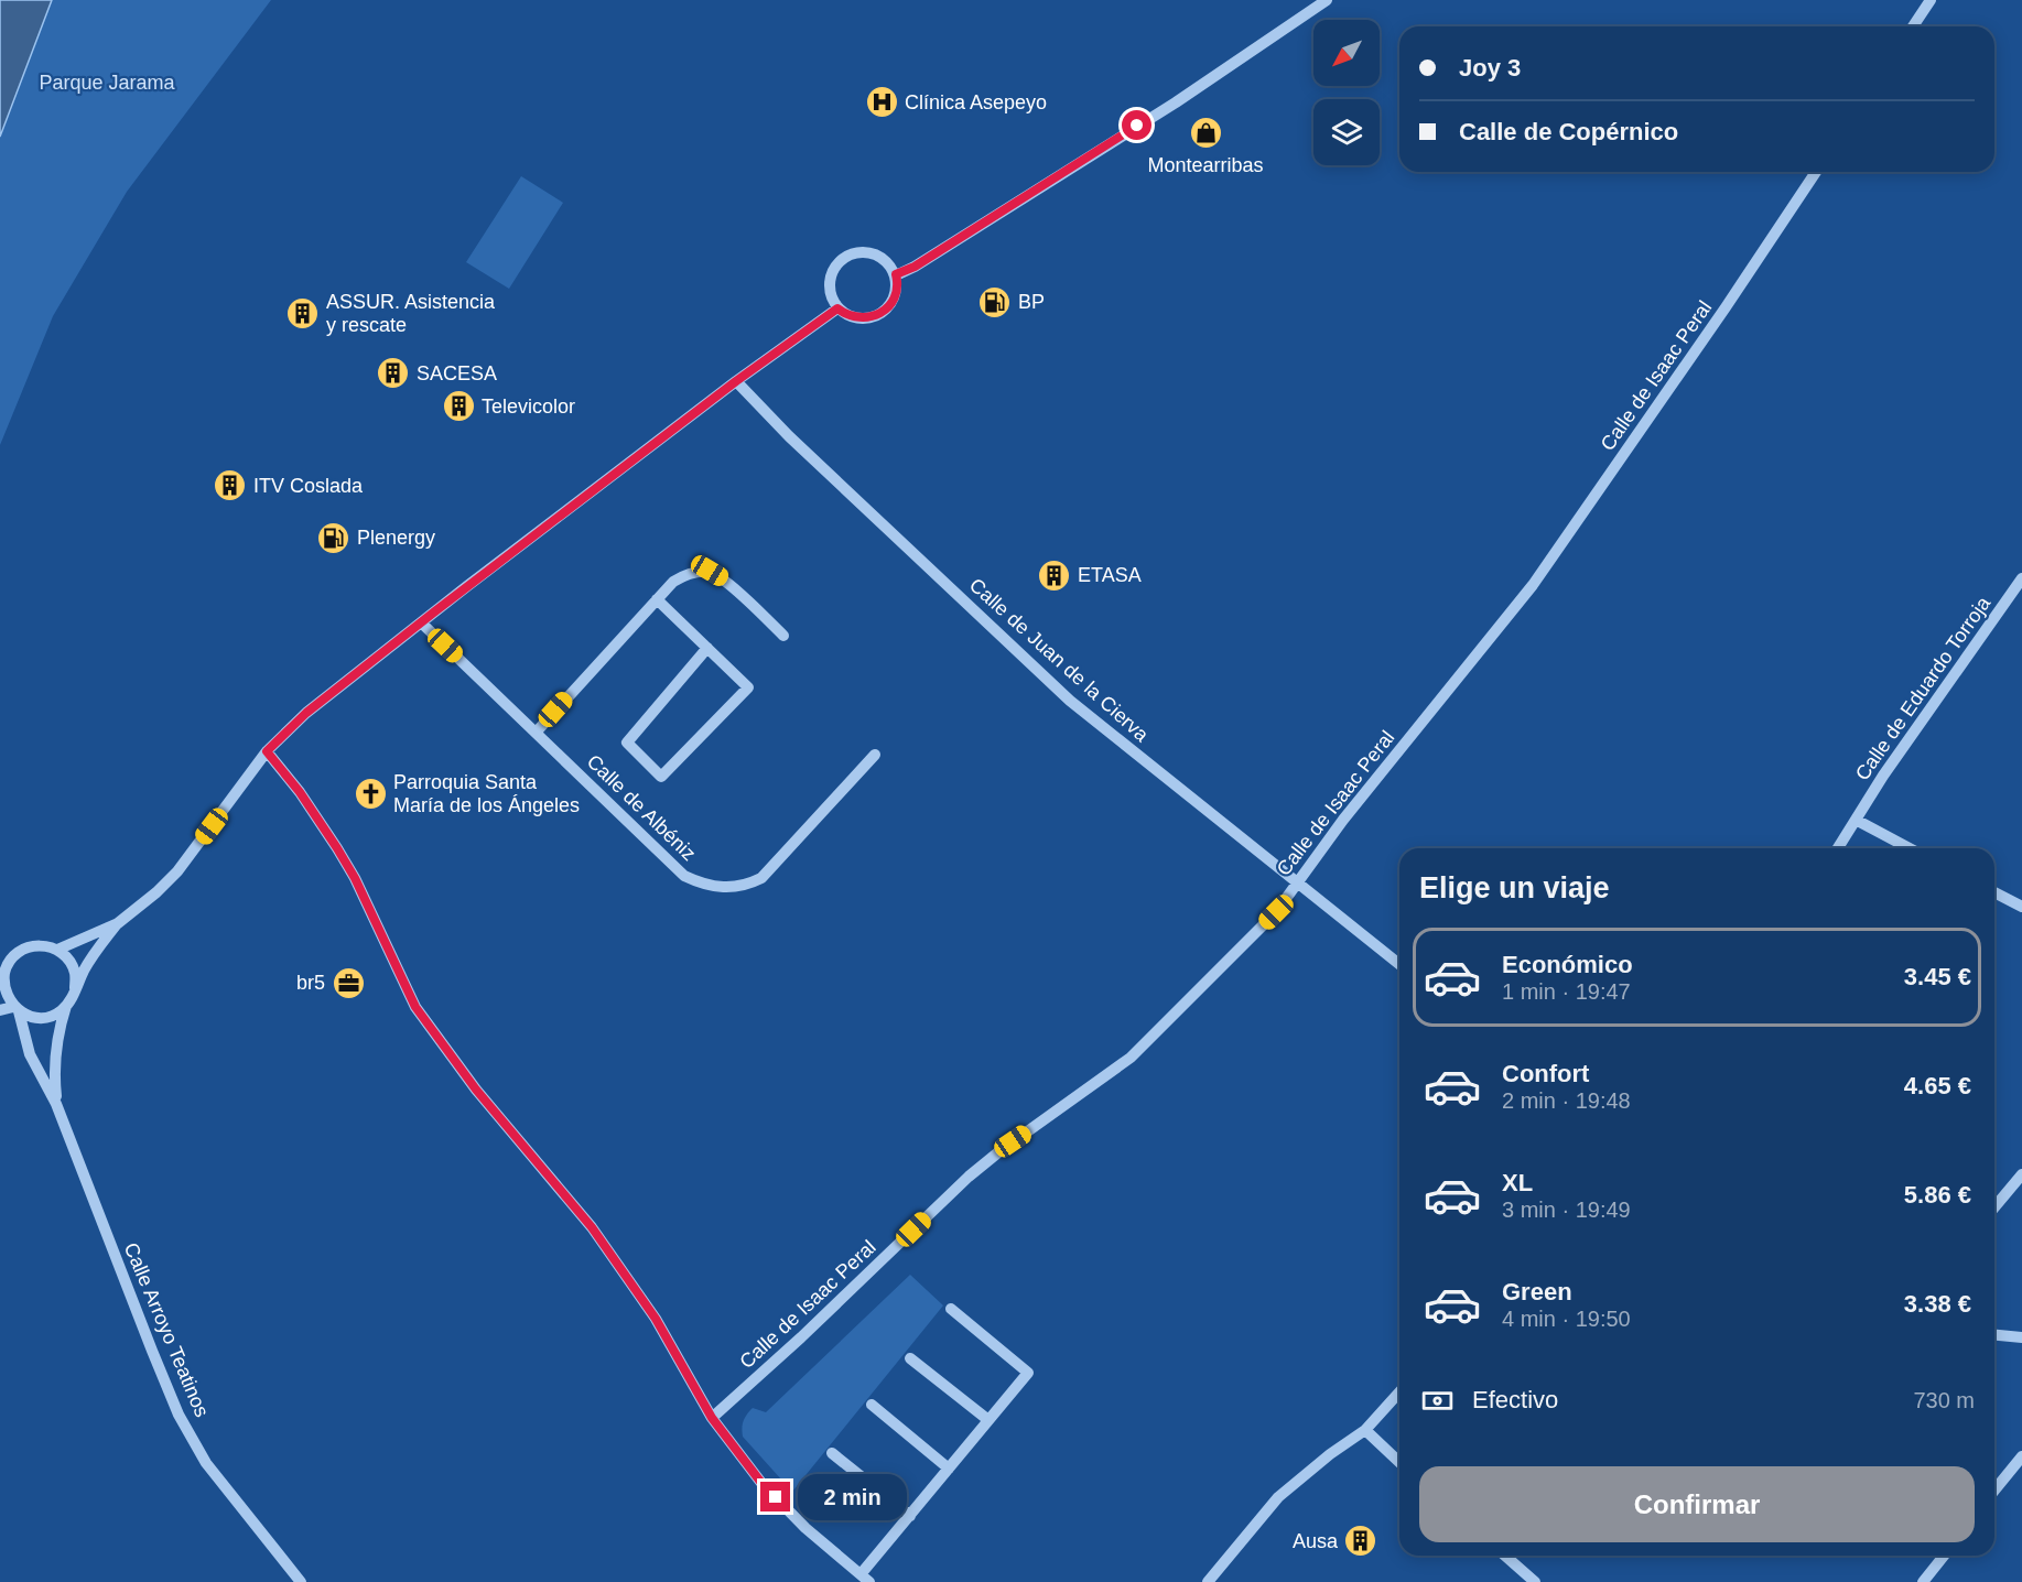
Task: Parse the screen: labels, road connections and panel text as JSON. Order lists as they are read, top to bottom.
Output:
{
  "streets": {
    "street": [
      "Calle de Isaac Peral",
      "Calle de Juan de la Cierva",
      "Calle de Eduardo Torroja",
      "Calle de Albéniz",
      "Calle Arroyo Teatinos"
    ]
  },
  "crossings": [
    ["Calle de Isaac Peral", "Calle de Juan de la Cierva"]
  ],
  "parks": ["Parque Jarama"],
  "places": {
    "hospital": ["Clínica Asepeyo"],
    "shop": ["Montearribas"],
    "fuel station": ["BP", "Plenergy"],
    "building": [
      "ASSUR. Asistencia y rescate",
      "SACESA",
      "Televicolor",
      "ITV Coslada",
      "ETASA",
      "Ausa"
    ],
    "church": ["Parroquia Santa María de los Ángeles"],
    "office": ["br5"]
  },
  "north": "bottom left",
  "page": {
    "banner": ["Joy 3", "Calle de Copérnico"],
    "heading": "Elige un viaje",
    "list": [
      {
        "name": "Económico",
        "note": "1 min · 19:47",
        "value": "3.45 €"
      },
      {
        "name": "Confort",
        "note": "2 min · 19:48",
        "value": "4.65 €"
      },
      {
        "name": "XL",
        "note": "3 min · 19:49",
        "value": "5.86 €"
      },
      {
        "name": "Green",
        "note": "4 min · 19:50",
        "value": "3.38 €"
      }
    ],
    "pay": ["Efectivo", "730 m"],
    "buttons": "Confirmar",
    "bubble": "2 min"
  }
}
